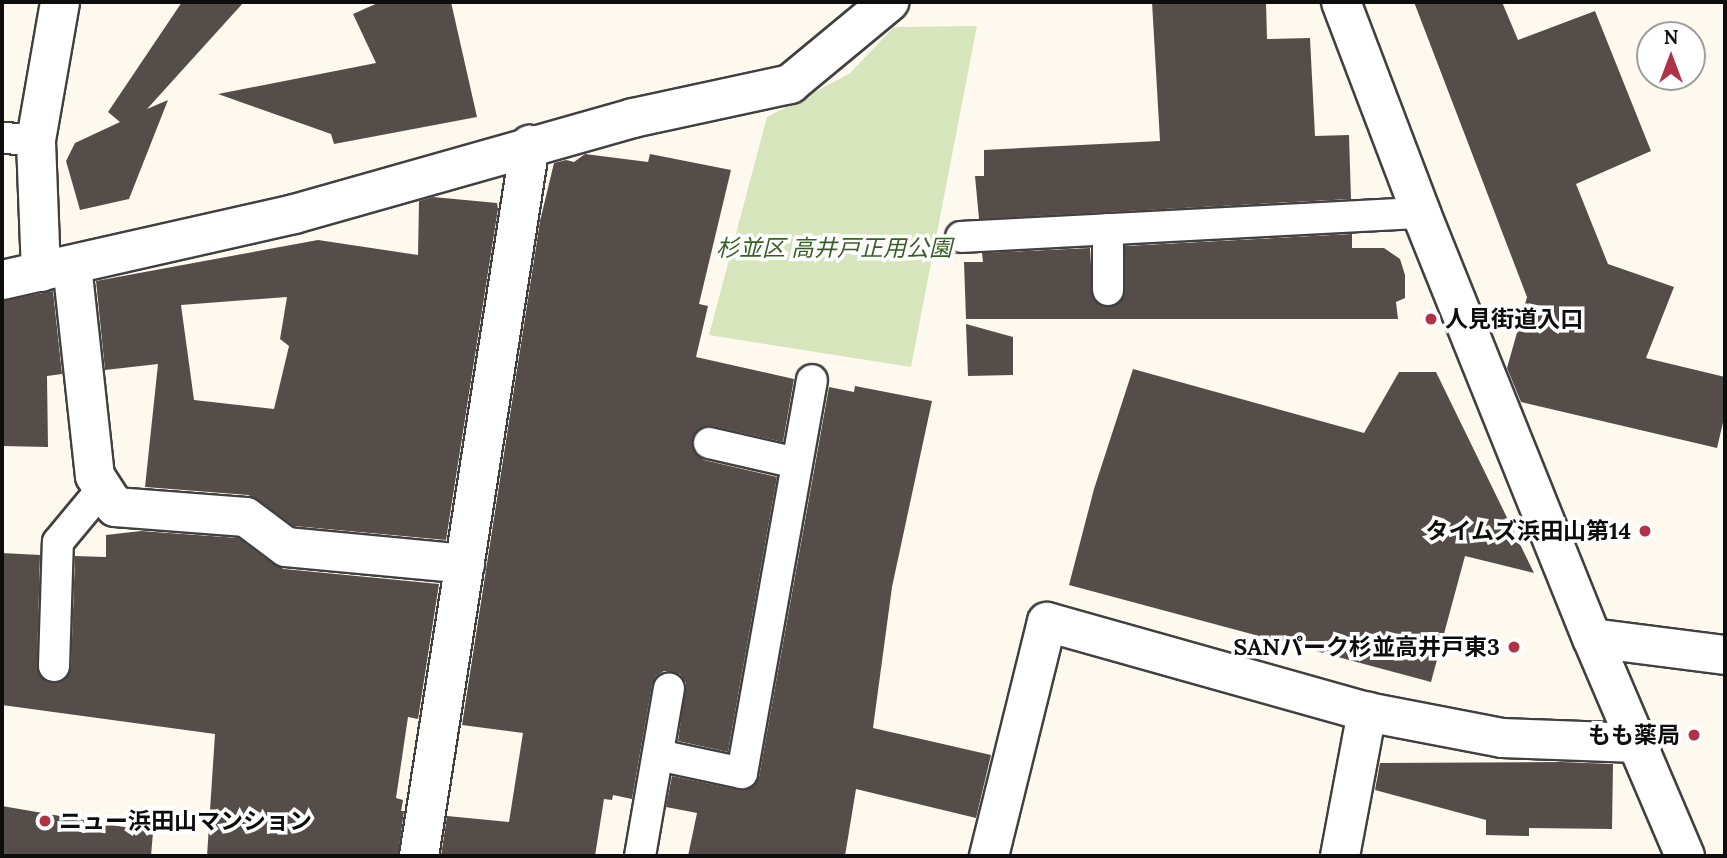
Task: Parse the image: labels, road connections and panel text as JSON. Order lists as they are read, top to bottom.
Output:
{
  "parks": ["杉並区 高井戸正用公園"],
  "places": [
    "人見街道入口",
    "タイムズ浜田山第14",
    "SANパーク杉並高井戸東3",
    "もも薬局",
    "ニュー浜田山マンション"
  ],
  "north": "top"
}
